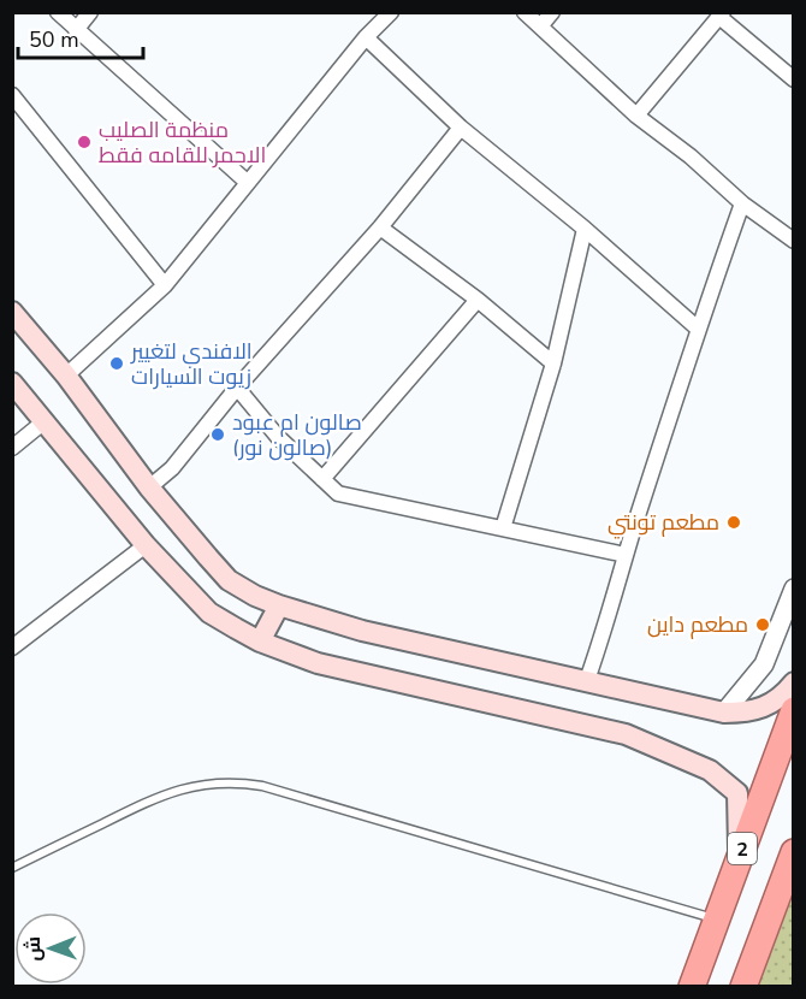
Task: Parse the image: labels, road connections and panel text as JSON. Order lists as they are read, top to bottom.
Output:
{
  "streets": {
    "highway": ["2"]
  },
  "places": [
    "منظمة الصليب الاحمر للقامه فقط",
    "الافندي لتغيير زيوت السيارات",
    "صالون ام عبود (صالون نور)",
    "مطعم تونتي",
    "مطعم داين"
  ],
  "scale_bar": "50 m",
  "north": "left"
}
